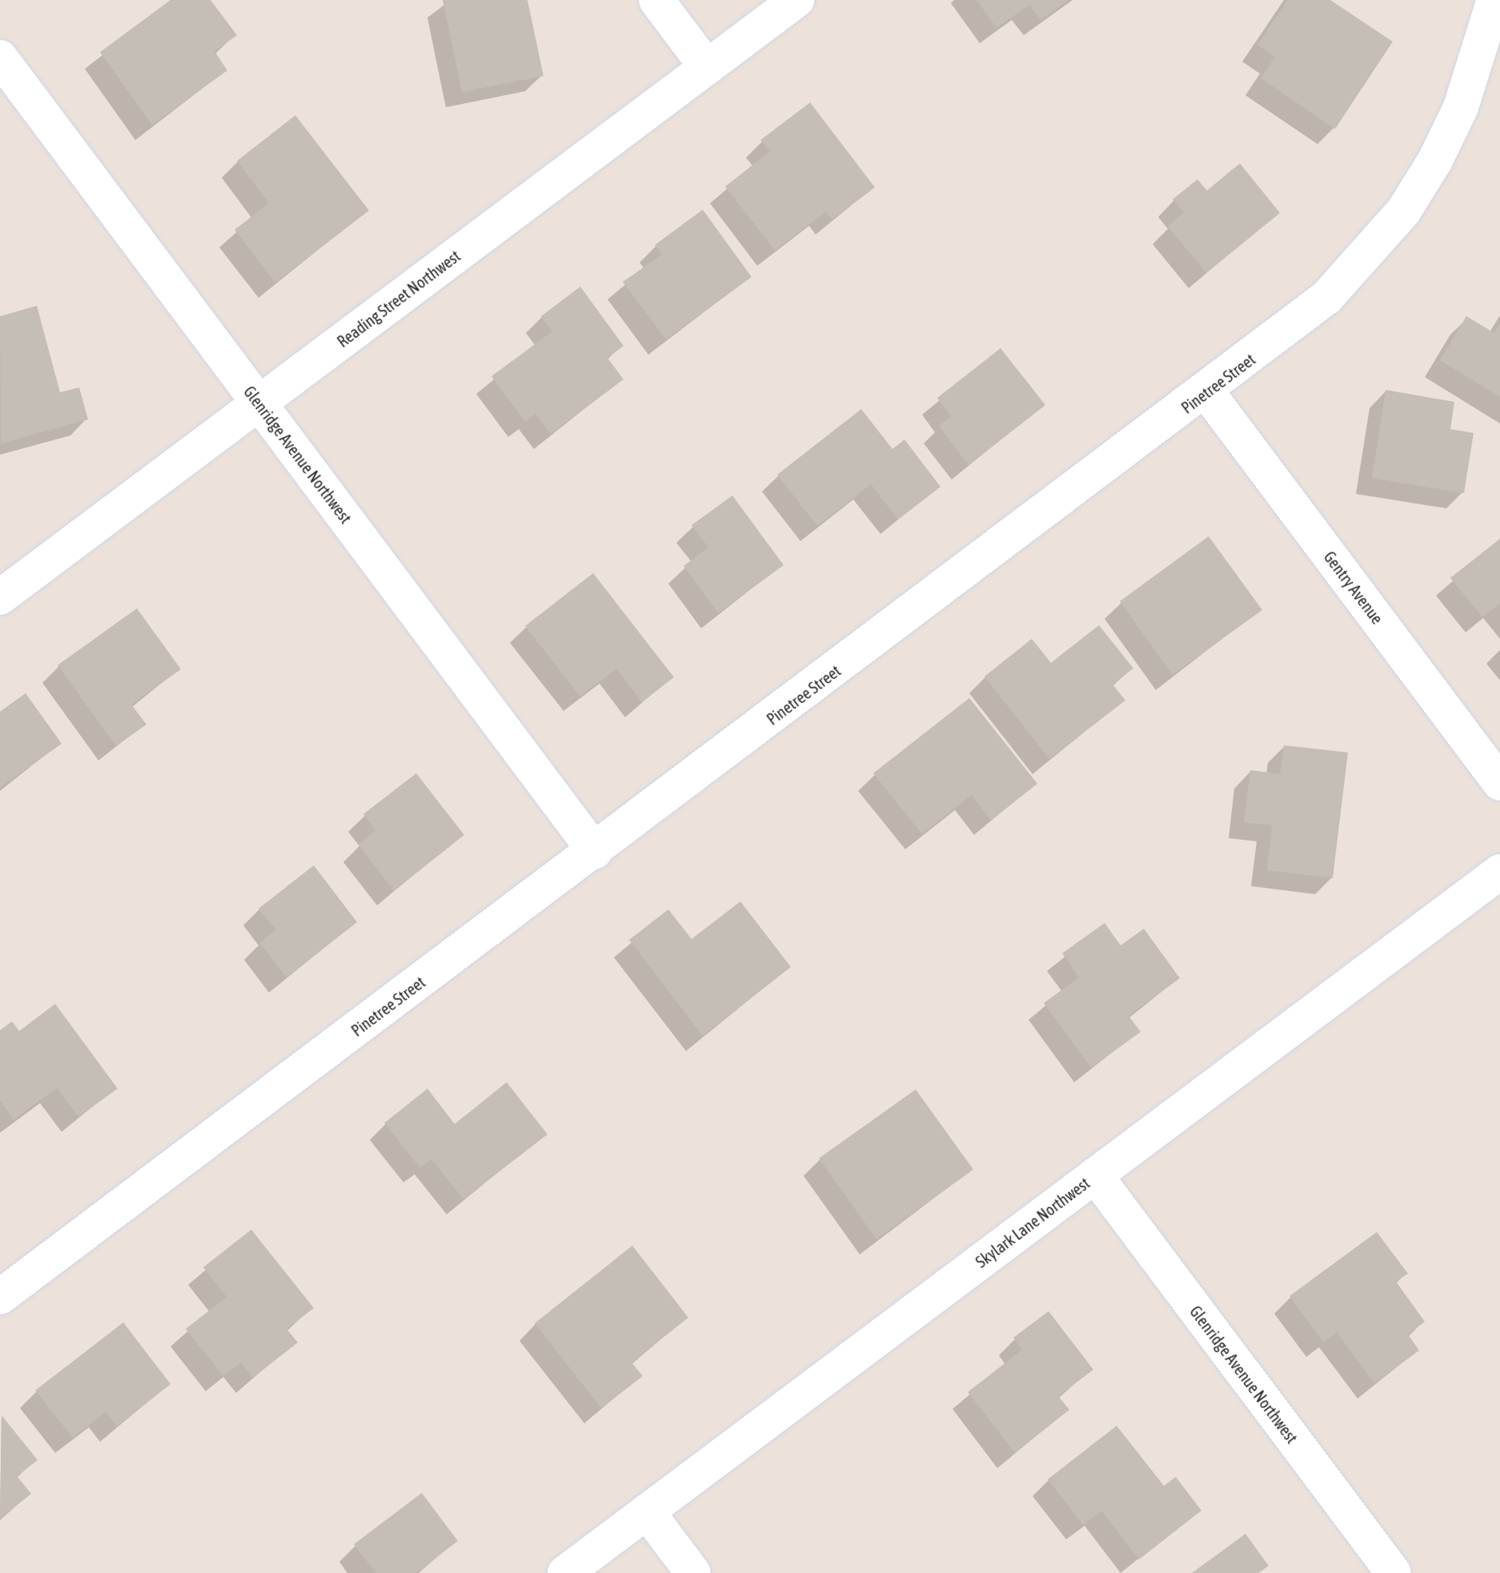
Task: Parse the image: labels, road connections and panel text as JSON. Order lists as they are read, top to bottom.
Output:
{
  "streets": {
    "street": [
      "Reading Street Northwest",
      "Pinetree Street",
      "Glenridge Avenue Northwest",
      "Gentry Avenue",
      "Skylark Lane Northwest"
    ]
  },
  "crossings": [
    ["Reading Street Northwest", "Glenridge Avenue Northwest"],
    ["Pinetree Street", "Glenridge Avenue Northwest"],
    ["Pinetree Street", "Gentry Avenue"],
    ["Glenridge Avenue Northwest", "Skylark Lane Northwest"]
  ]
}
